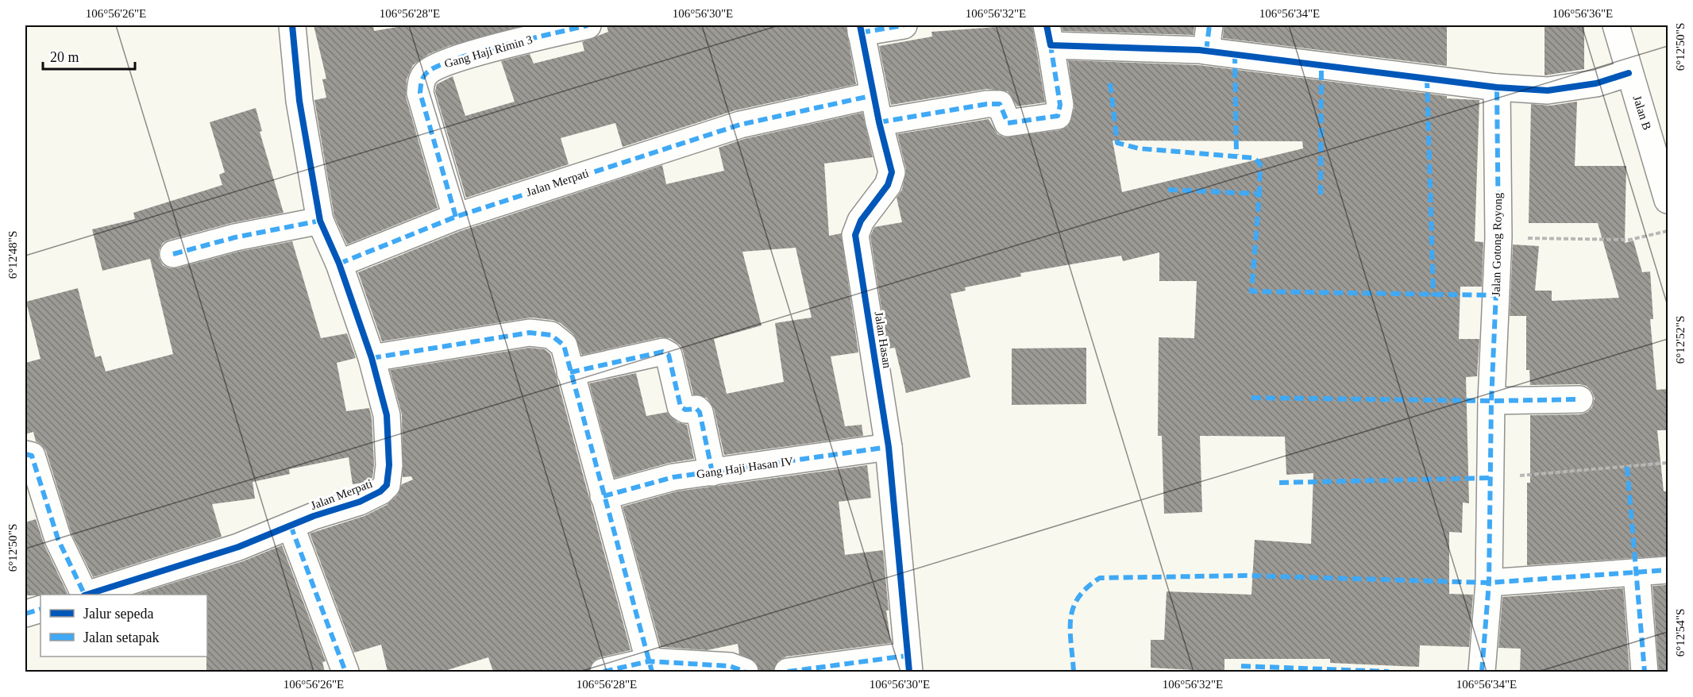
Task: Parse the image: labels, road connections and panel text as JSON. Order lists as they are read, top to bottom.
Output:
{
  "streets": {
    "street": [
      "Gang Haji Rimin 3",
      "Jalan B",
      "Jalan Merpati",
      "Jalan Gotong Royong",
      "Jalan Hasan",
      "Gang Haji Hasan IV"
    ]
  },
  "crossings": [
    ["Gang Haji Rimin 3", "Jalan Merpati"],
    ["Jalan Merpati", "Jalan Hasan"],
    ["Jalan Hasan", "Gang Haji Hasan IV"]
  ],
  "legend": ["Jalur sepeda", "Jalan setapak"],
  "scale_bar": "20 m",
  "coordinates": [
    "106°56'26\"E",
    "106°56'28\"E",
    "106°56'30\"E",
    "106°56'32\"E",
    "106°56'34\"E",
    "106°56'36\"E",
    "6°12'50\"S",
    "6°12'48\"S",
    "6°12'52\"S",
    "6°12'54\"S"
  ]
}
